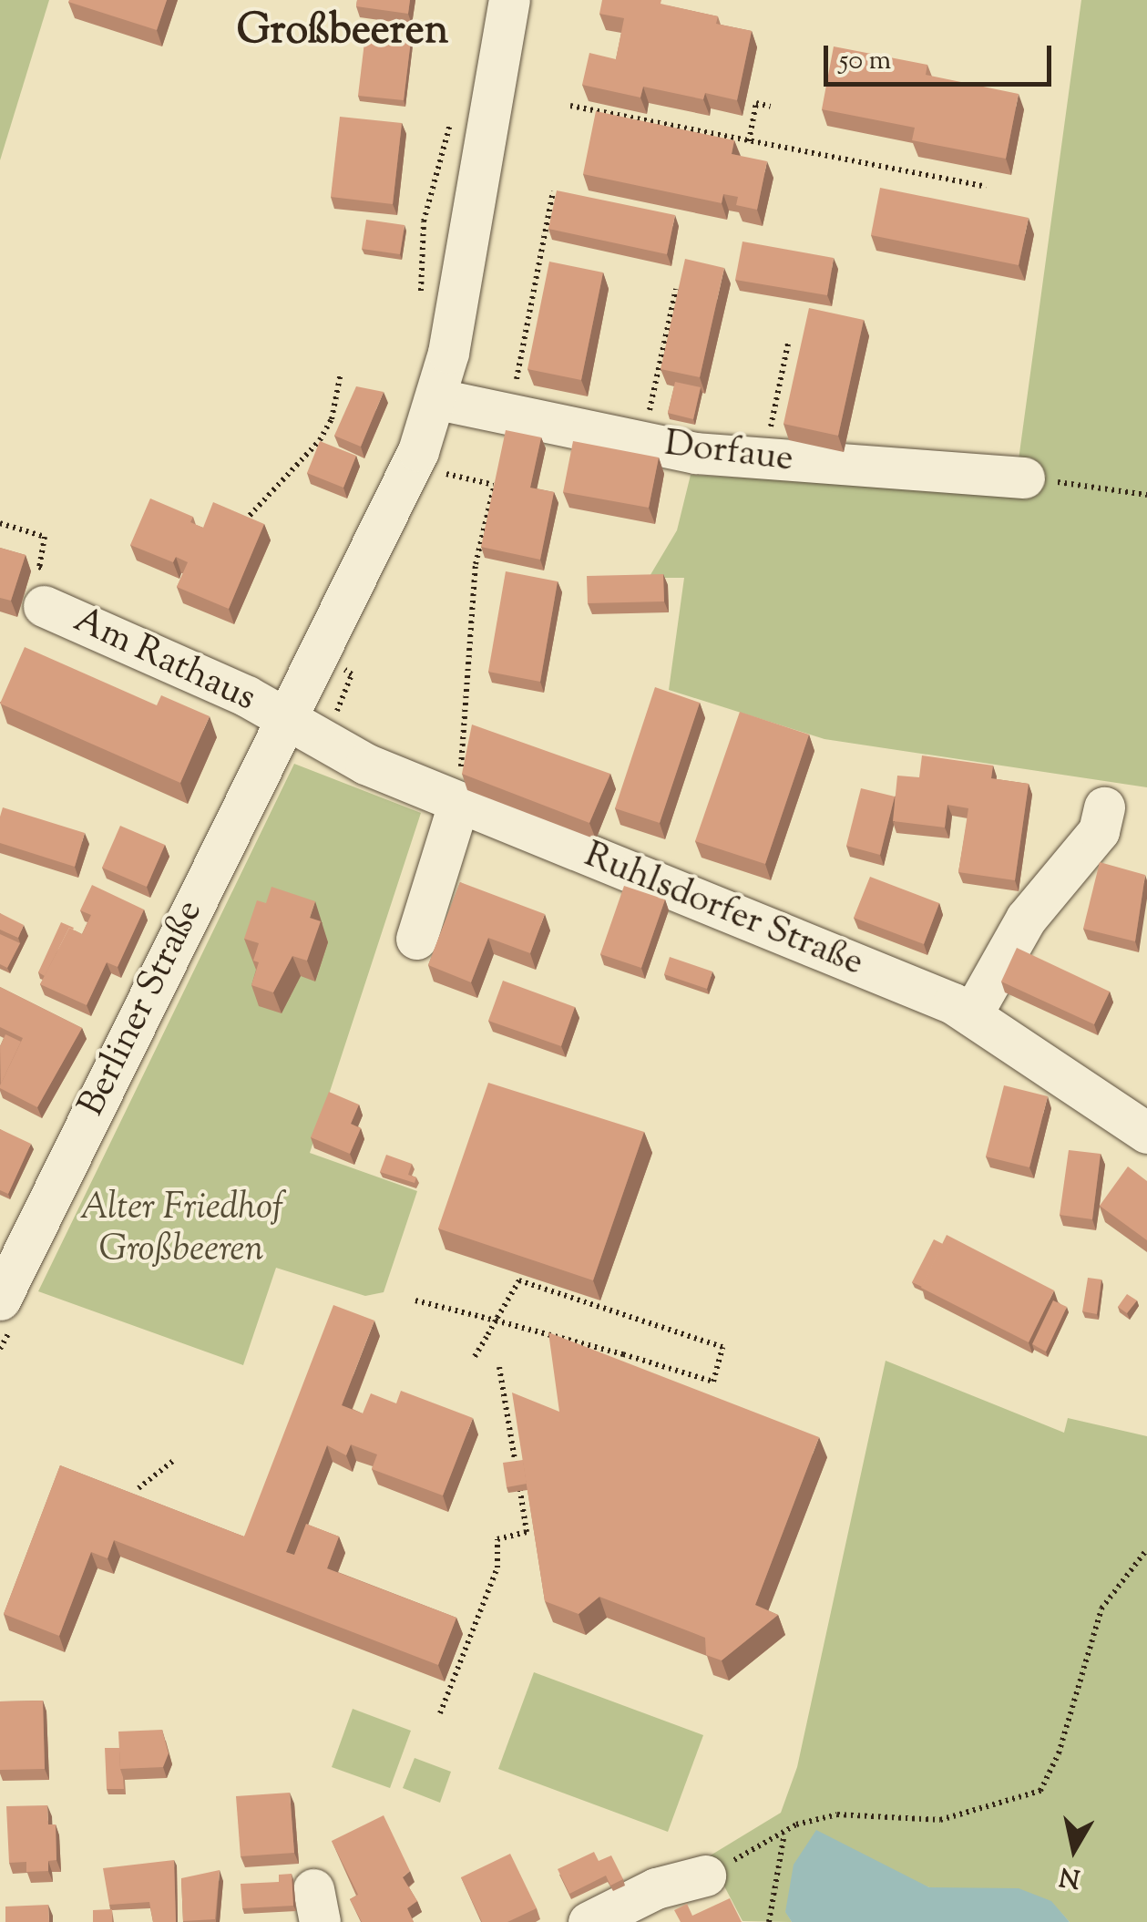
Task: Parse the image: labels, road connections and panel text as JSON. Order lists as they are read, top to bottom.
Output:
{
  "streets": {
    "street": [
      "Dorfaue",
      "Am Rathaus",
      "Ruhlsdorfer Straße",
      "Berliner Straße"
    ]
  },
  "crossings": [
    ["Am Rathaus", "Ruhlsdorfer Straße"],
    ["Am Rathaus", "Berliner Straße"],
    ["Ruhlsdorfer Straße", "Berliner Straße"]
  ],
  "districts": ["Großbeeren"],
  "parks": ["Alter Friedhof Großbeeren"],
  "scale_bar": "50 m",
  "north": "bottom"
}
